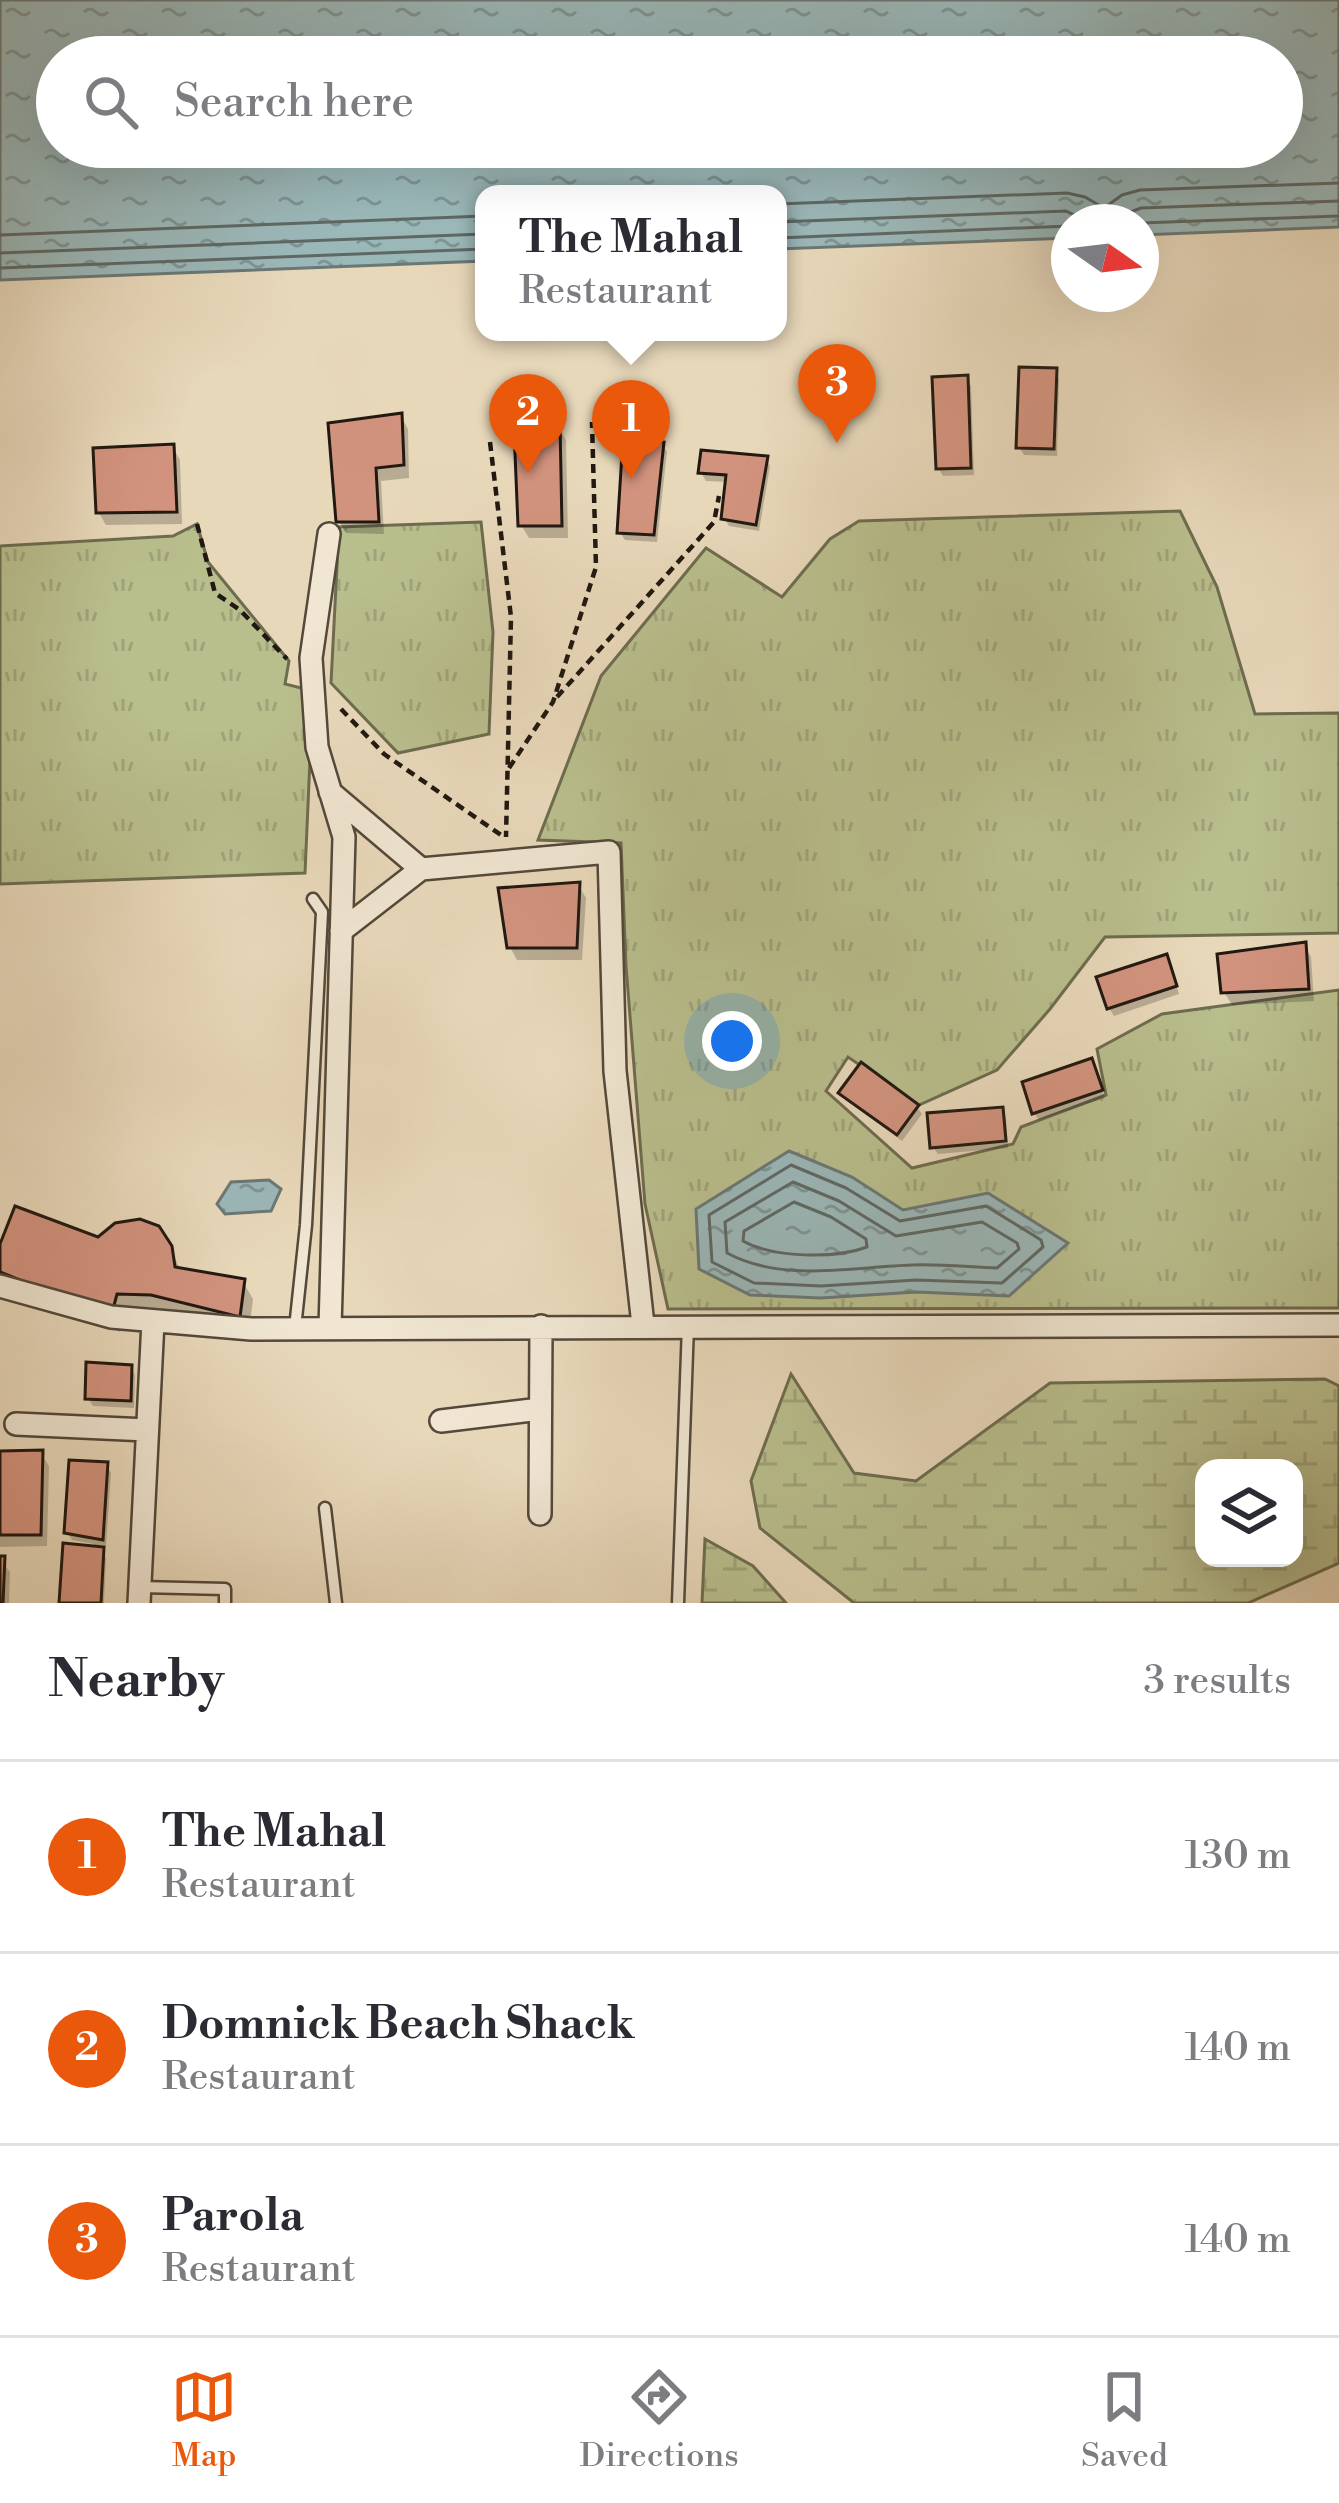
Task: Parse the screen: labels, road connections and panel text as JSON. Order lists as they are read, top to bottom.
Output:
{
  "north": "right",
  "page": {
    "search": "Search here",
    "popup": ["The Mahal", "Restaurant"],
    "pins": ["3", "2", "1"],
    "heading": ["Nearby", "3 results"],
    "list": [
      {
        "mark": "1",
        "name": "The Mahal",
        "note": "Restaurant",
        "value": "130 m"
      },
      {
        "mark": "2",
        "name": "Domnick Beach Shack",
        "note": "Restaurant",
        "value": "140 m"
      },
      {
        "mark": "3",
        "name": "Parola",
        "note": "Restaurant",
        "value": "140 m"
      }
    ],
    "nav": ["Map", "Directions", "Saved"]
  }
}
